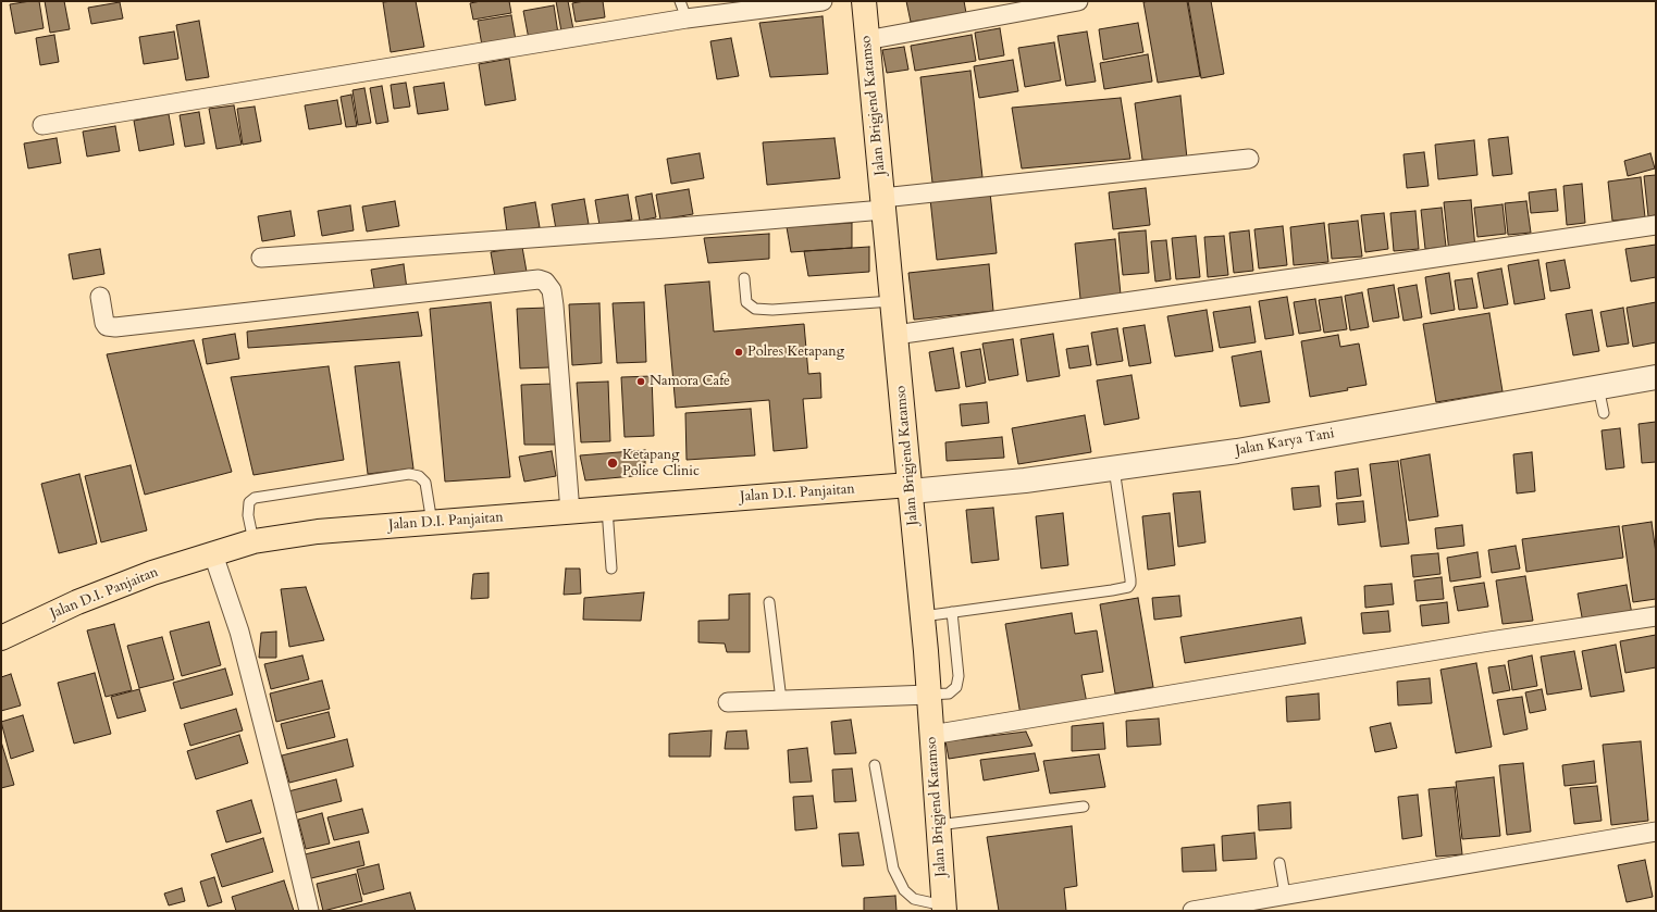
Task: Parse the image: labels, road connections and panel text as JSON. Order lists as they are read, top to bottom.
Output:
{
  "streets": {
    "main road": ["Jalan Brigjend Katamso", "Jalan D.I. Panjaitan"],
    "street": ["Jalan Karya Tani"]
  },
  "crossings": [
    ["Jalan Brigjend Katamso", "Jalan Karya Tani"],
    ["Jalan Brigjend Katamso", "Jalan D.I. Panjaitan"],
    ["Jalan Karya Tani", "Jalan D.I. Panjaitan"]
  ],
  "places": ["Polres Ketapang", "Namora Cafe", "Ketapang Police Clinic"]
}
